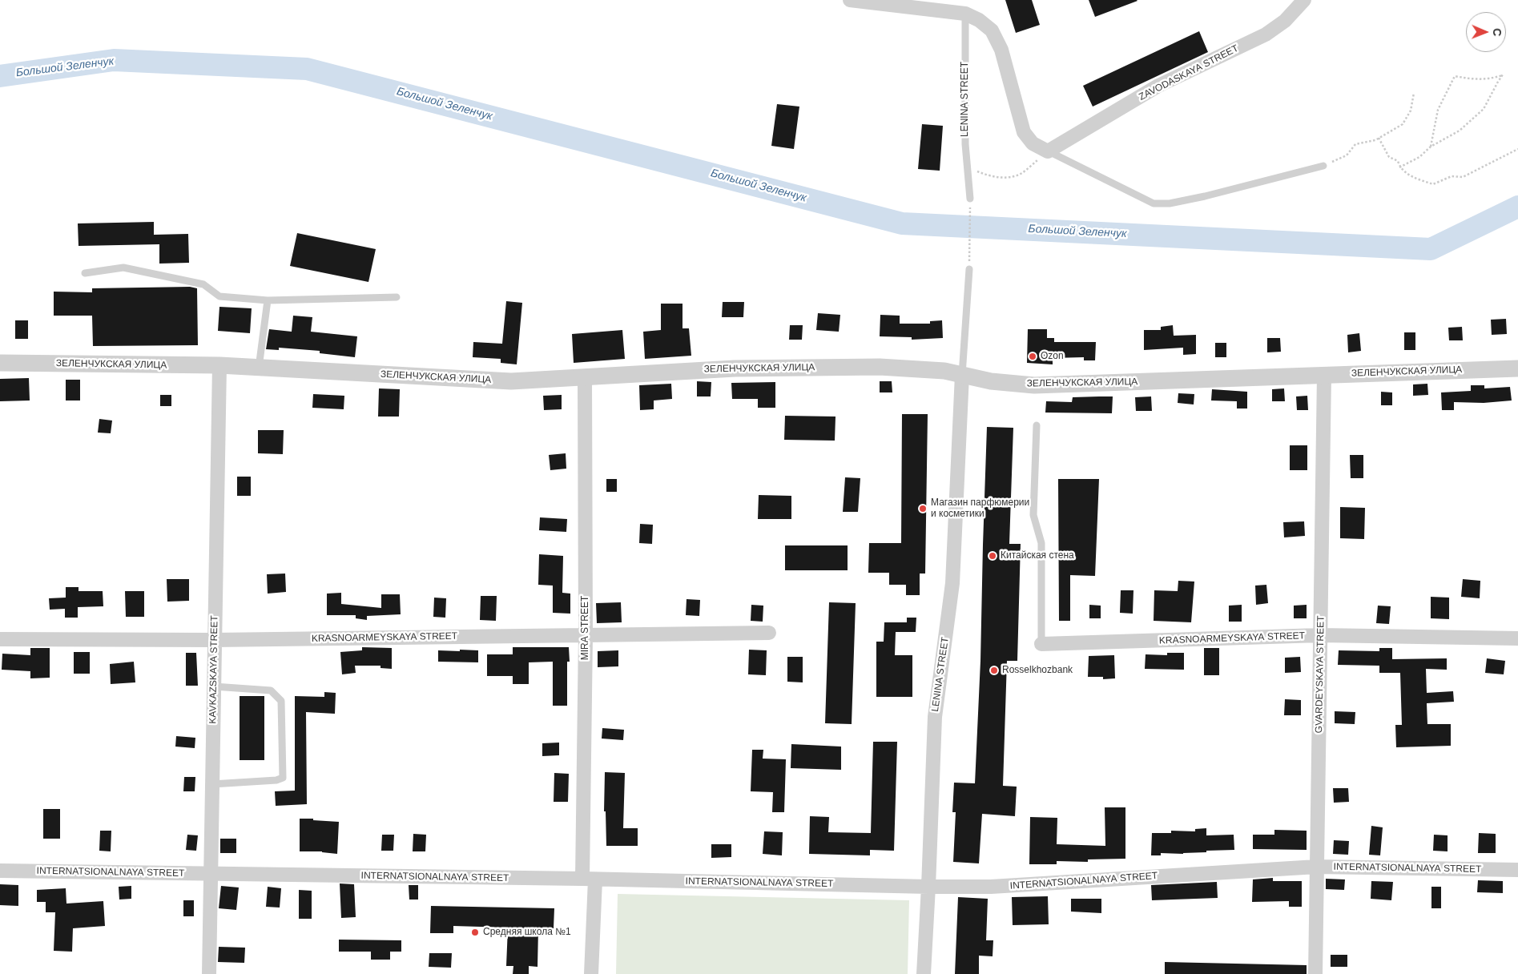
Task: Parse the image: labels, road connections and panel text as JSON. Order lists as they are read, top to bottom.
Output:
{
  "streets": {
    "street": [
      "ZAVODASKAYA STREET",
      "LENINA STREET",
      "ЗЕЛЕНЧУКСКАЯ УЛИЦА",
      "MIRA STREET",
      "KRASNOARMEYSKAYA STREET",
      "KAVKAZSKAYA STREET",
      "GVARDEYSKAYA STREET",
      "INTERNATSIONALNAYA STREET"
    ]
  },
  "crossings": [
    ["LENINA STREET", "ЗЕЛЕНЧУКСКАЯ УЛИЦА"],
    ["LENINA STREET", "INTERNATSIONALNAYA STREET"],
    ["ЗЕЛЕНЧУКСКАЯ УЛИЦА", "MIRA STREET"],
    ["ЗЕЛЕНЧУКСКАЯ УЛИЦА", "KAVKAZSKAYA STREET"],
    ["ЗЕЛЕНЧУКСКАЯ УЛИЦА", "GVARDEYSKAYA STREET"],
    ["MIRA STREET", "KRASNOARMEYSKAYA STREET"],
    ["MIRA STREET", "INTERNATSIONALNAYA STREET"],
    ["KRASNOARMEYSKAYA STREET", "KAVKAZSKAYA STREET"],
    ["KRASNOARMEYSKAYA STREET", "GVARDEYSKAYA STREET"],
    ["KAVKAZSKAYA STREET", "INTERNATSIONALNAYA STREET"],
    ["GVARDEYSKAYA STREET", "INTERNATSIONALNAYA STREET"]
  ],
  "water": ["Большой Зеленчук"],
  "places": [
    "Ozon",
    "Магазин парфюмерии и косметики",
    "Китайская стена",
    "Rosselkhozbank",
    "Средняя школа №1"
  ],
  "north": "right"
}
